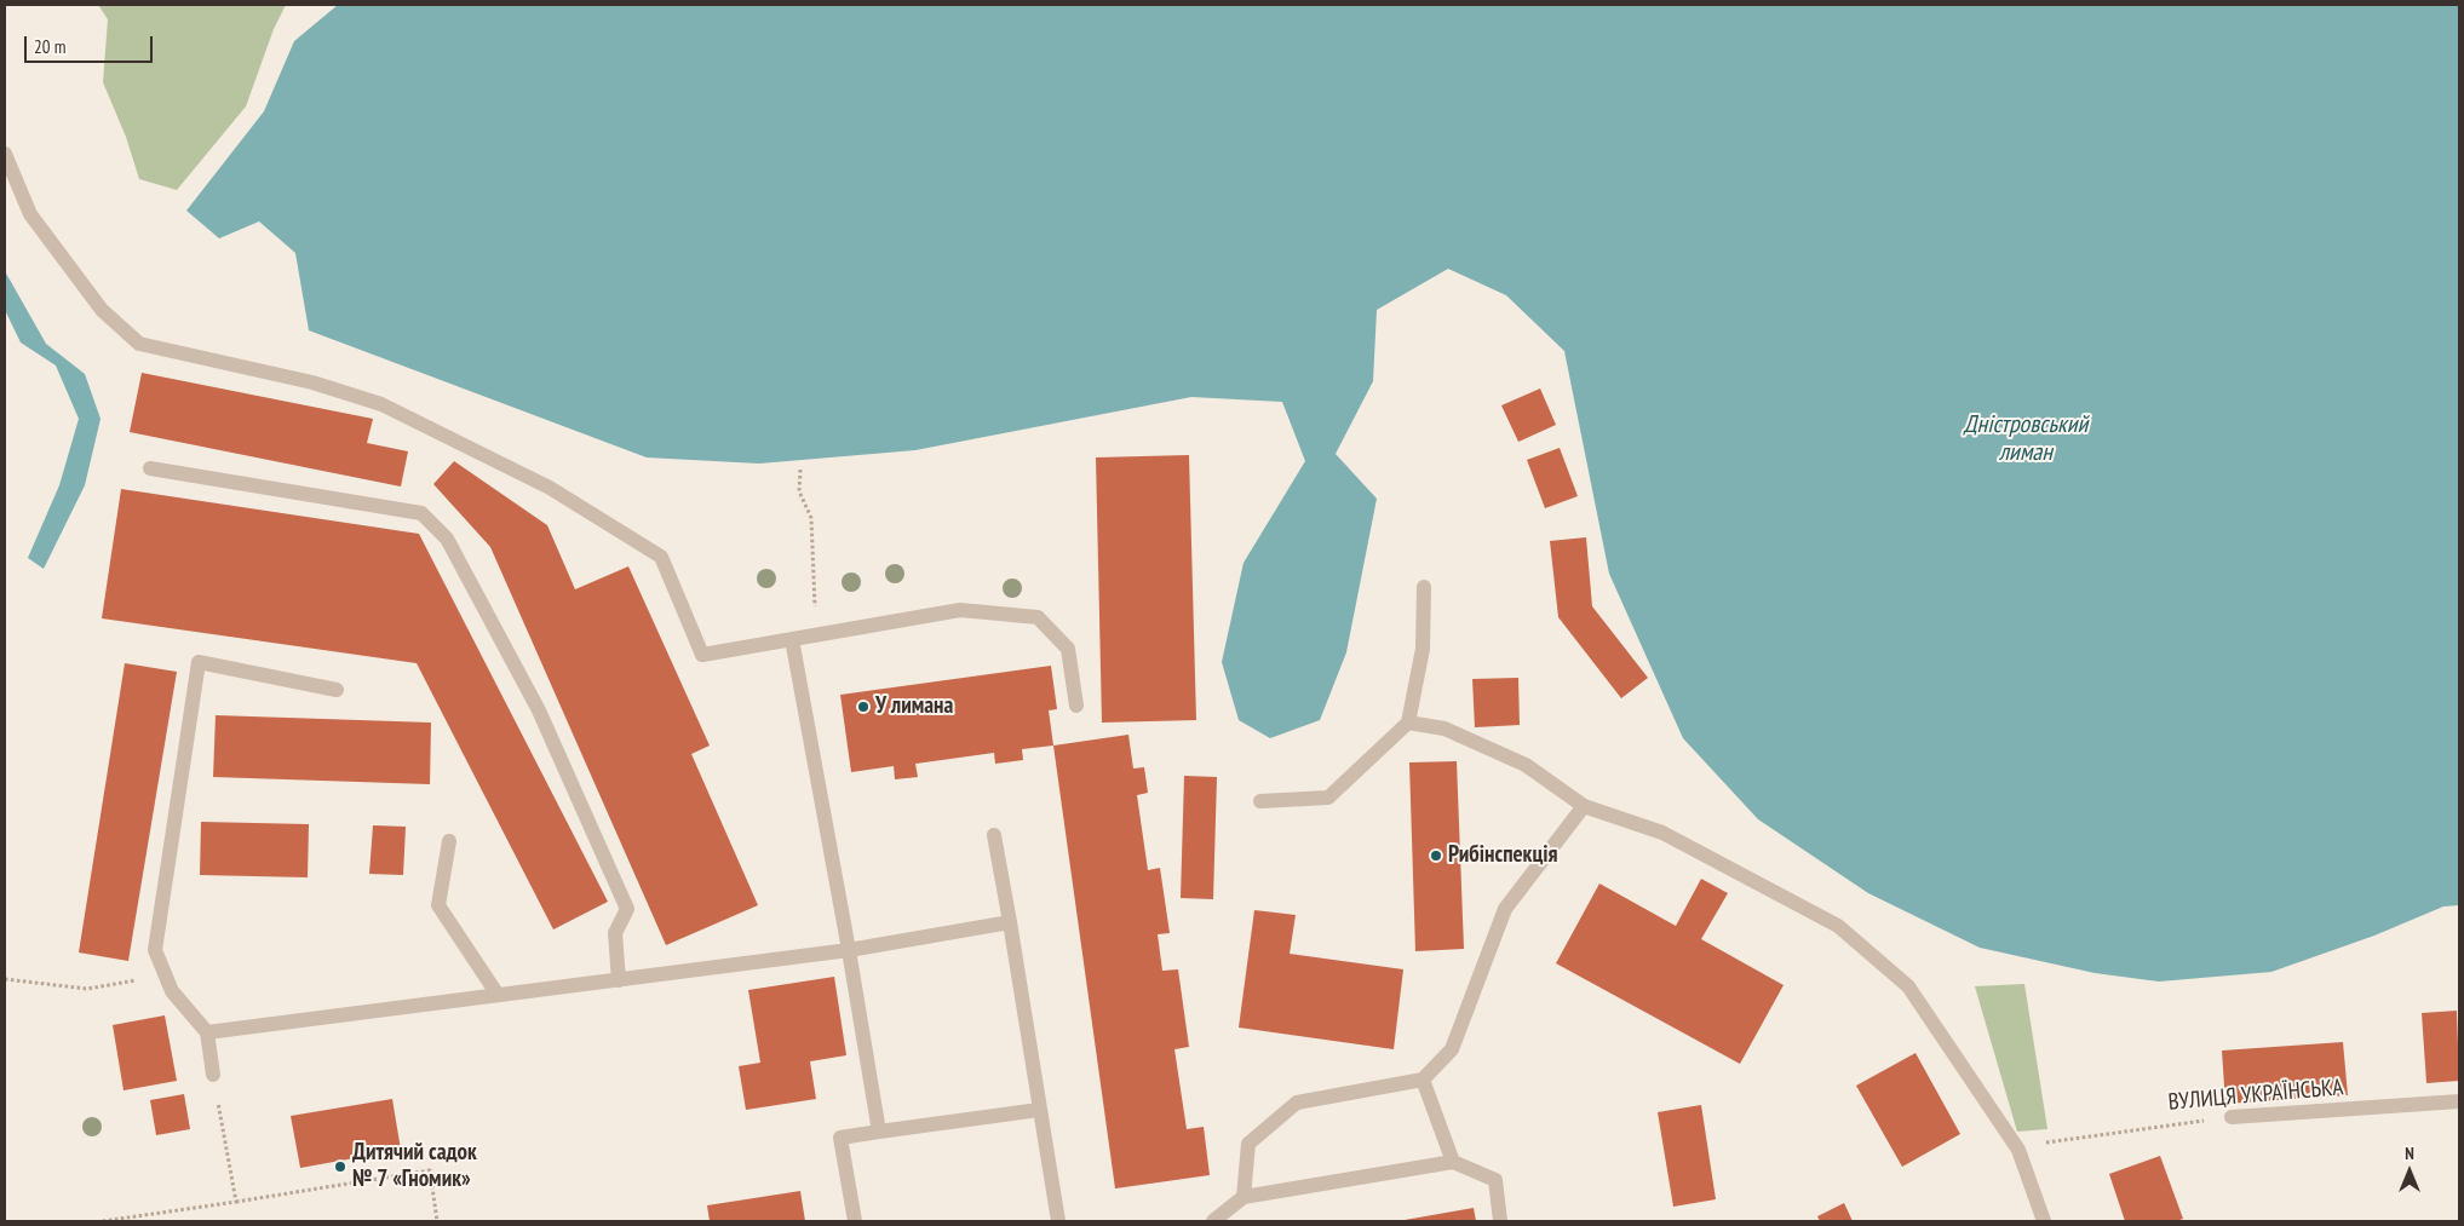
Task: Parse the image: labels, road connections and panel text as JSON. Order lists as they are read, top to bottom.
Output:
{
  "streets": {
    "street": ["ВУЛИЦЯ УКРАЇНСЬКА"]
  },
  "water": ["Дністровський лиман"],
  "places": ["У лимана", "Рибінспекція", "Дитячий садок № 7 «Гномик»"],
  "scale_bar": "20 m",
  "north": "top"
}
